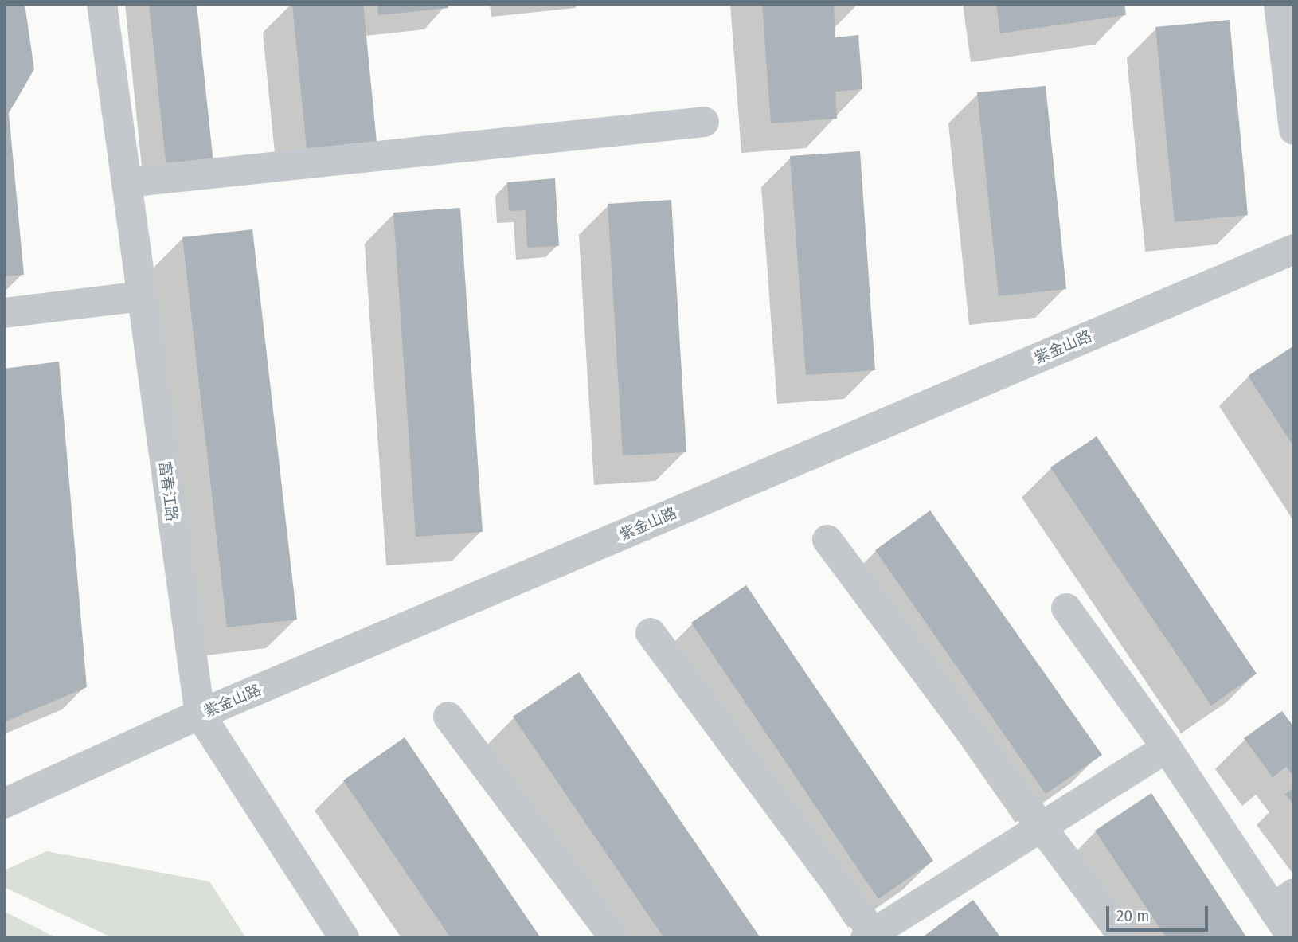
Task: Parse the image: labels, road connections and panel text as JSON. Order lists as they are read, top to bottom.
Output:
{
  "streets": {
    "street": ["紫金山路", "富春江路"]
  },
  "crossings": [
    ["紫金山路", "富春江路"]
  ],
  "scale_bar": "20 m"
}
